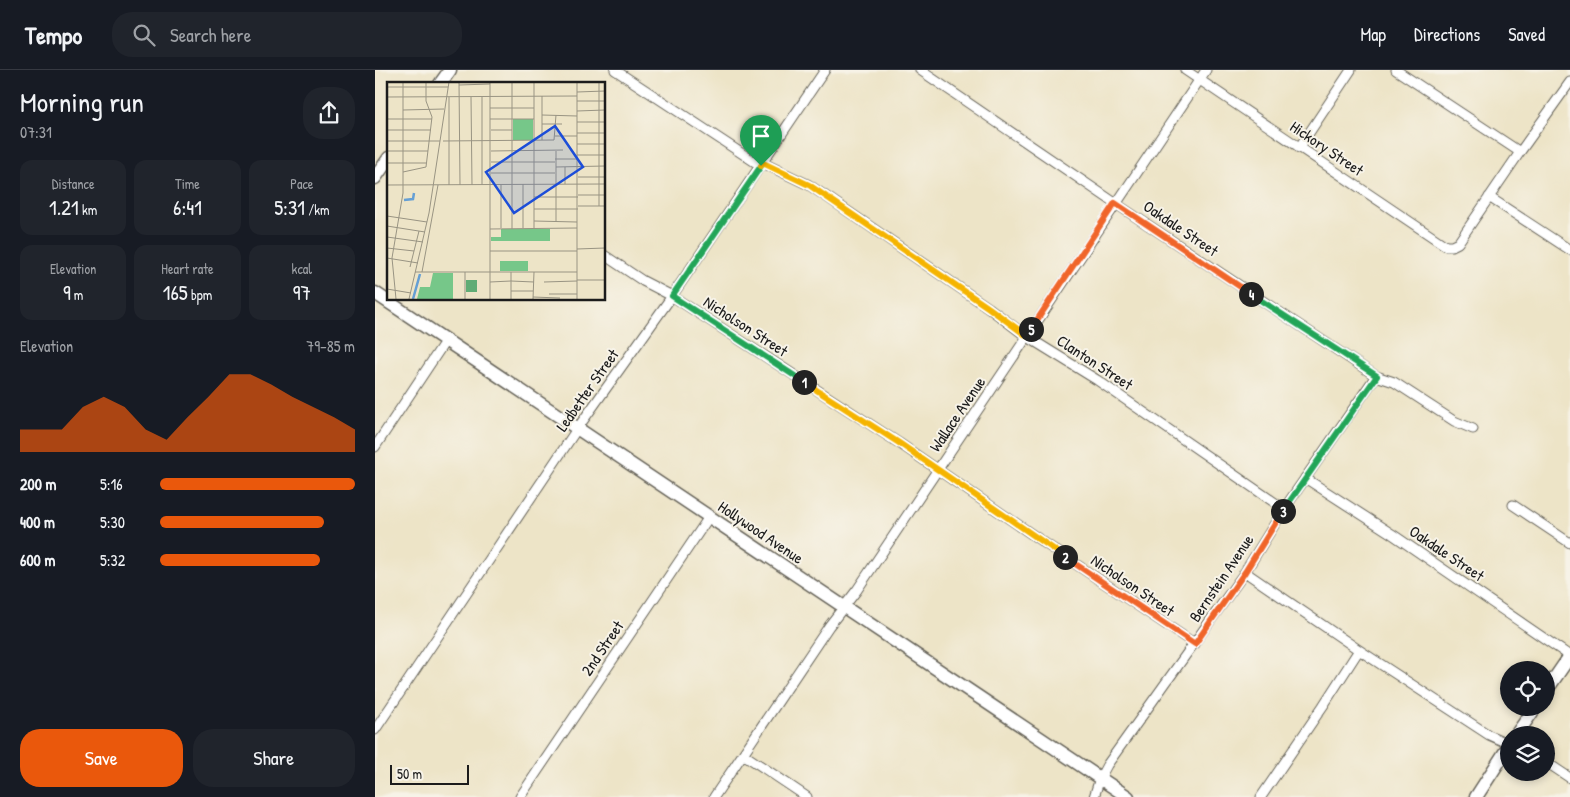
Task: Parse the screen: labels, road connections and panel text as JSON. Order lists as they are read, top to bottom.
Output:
{
  "streets": {
    "main road": ["Hollywood Avenue"],
    "street": [
      "Hickory Street",
      "Oakdale Street",
      "Nicholson Street",
      "Clanton Street",
      "Ledbetter Street",
      "Wallace Avenue",
      "Bernstein Avenue",
      "2nd Street"
    ]
  },
  "crossings": [
    ["Hickory Street", "Wallace Avenue"],
    ["Oakdale Street", "Wallace Avenue"],
    ["Oakdale Street", "Bernstein Avenue"],
    ["Nicholson Street", "Ledbetter Street"],
    ["Nicholson Street", "Wallace Avenue"],
    ["Nicholson Street", "Bernstein Avenue"],
    ["Clanton Street", "Ledbetter Street"],
    ["Clanton Street", "Wallace Avenue"],
    ["Clanton Street", "Bernstein Avenue"],
    ["Ledbetter Street", "Hollywood Avenue"],
    ["Wallace Avenue", "Hollywood Avenue"],
    ["Hollywood Avenue", "Bernstein Avenue"],
    ["Hollywood Avenue", "2nd Street"]
  ],
  "scale_bar": "50 m",
  "page": {
    "header": "Tempo",
    "search": "Search here",
    "nav": ["Map", "Directions", "Saved"],
    "heading": ["Morning run", "07:31"],
    "stats": [
      ["Distance", "1.21 km"],
      ["Time", "6:41"],
      ["Pace", "5:31 /km"],
      ["Elevation", "9 m"],
      ["Heart rate", "165 bpm"],
      ["kcal", "97"]
    ],
    "pins": [
      "4",
      "5",
      "1",
      "3",
      "2"
    ],
    "chart": ["Elevation", "79–85 m"],
    "list": [
      {
        "name": "200 m",
        "note": "5:16"
      },
      {
        "name": "400 m",
        "note": "5:30"
      },
      {
        "name": "600 m",
        "note": "5:32"
      }
    ],
    "buttons": ["Save", "Share"],
    "scale": "50 m"
  }
}
